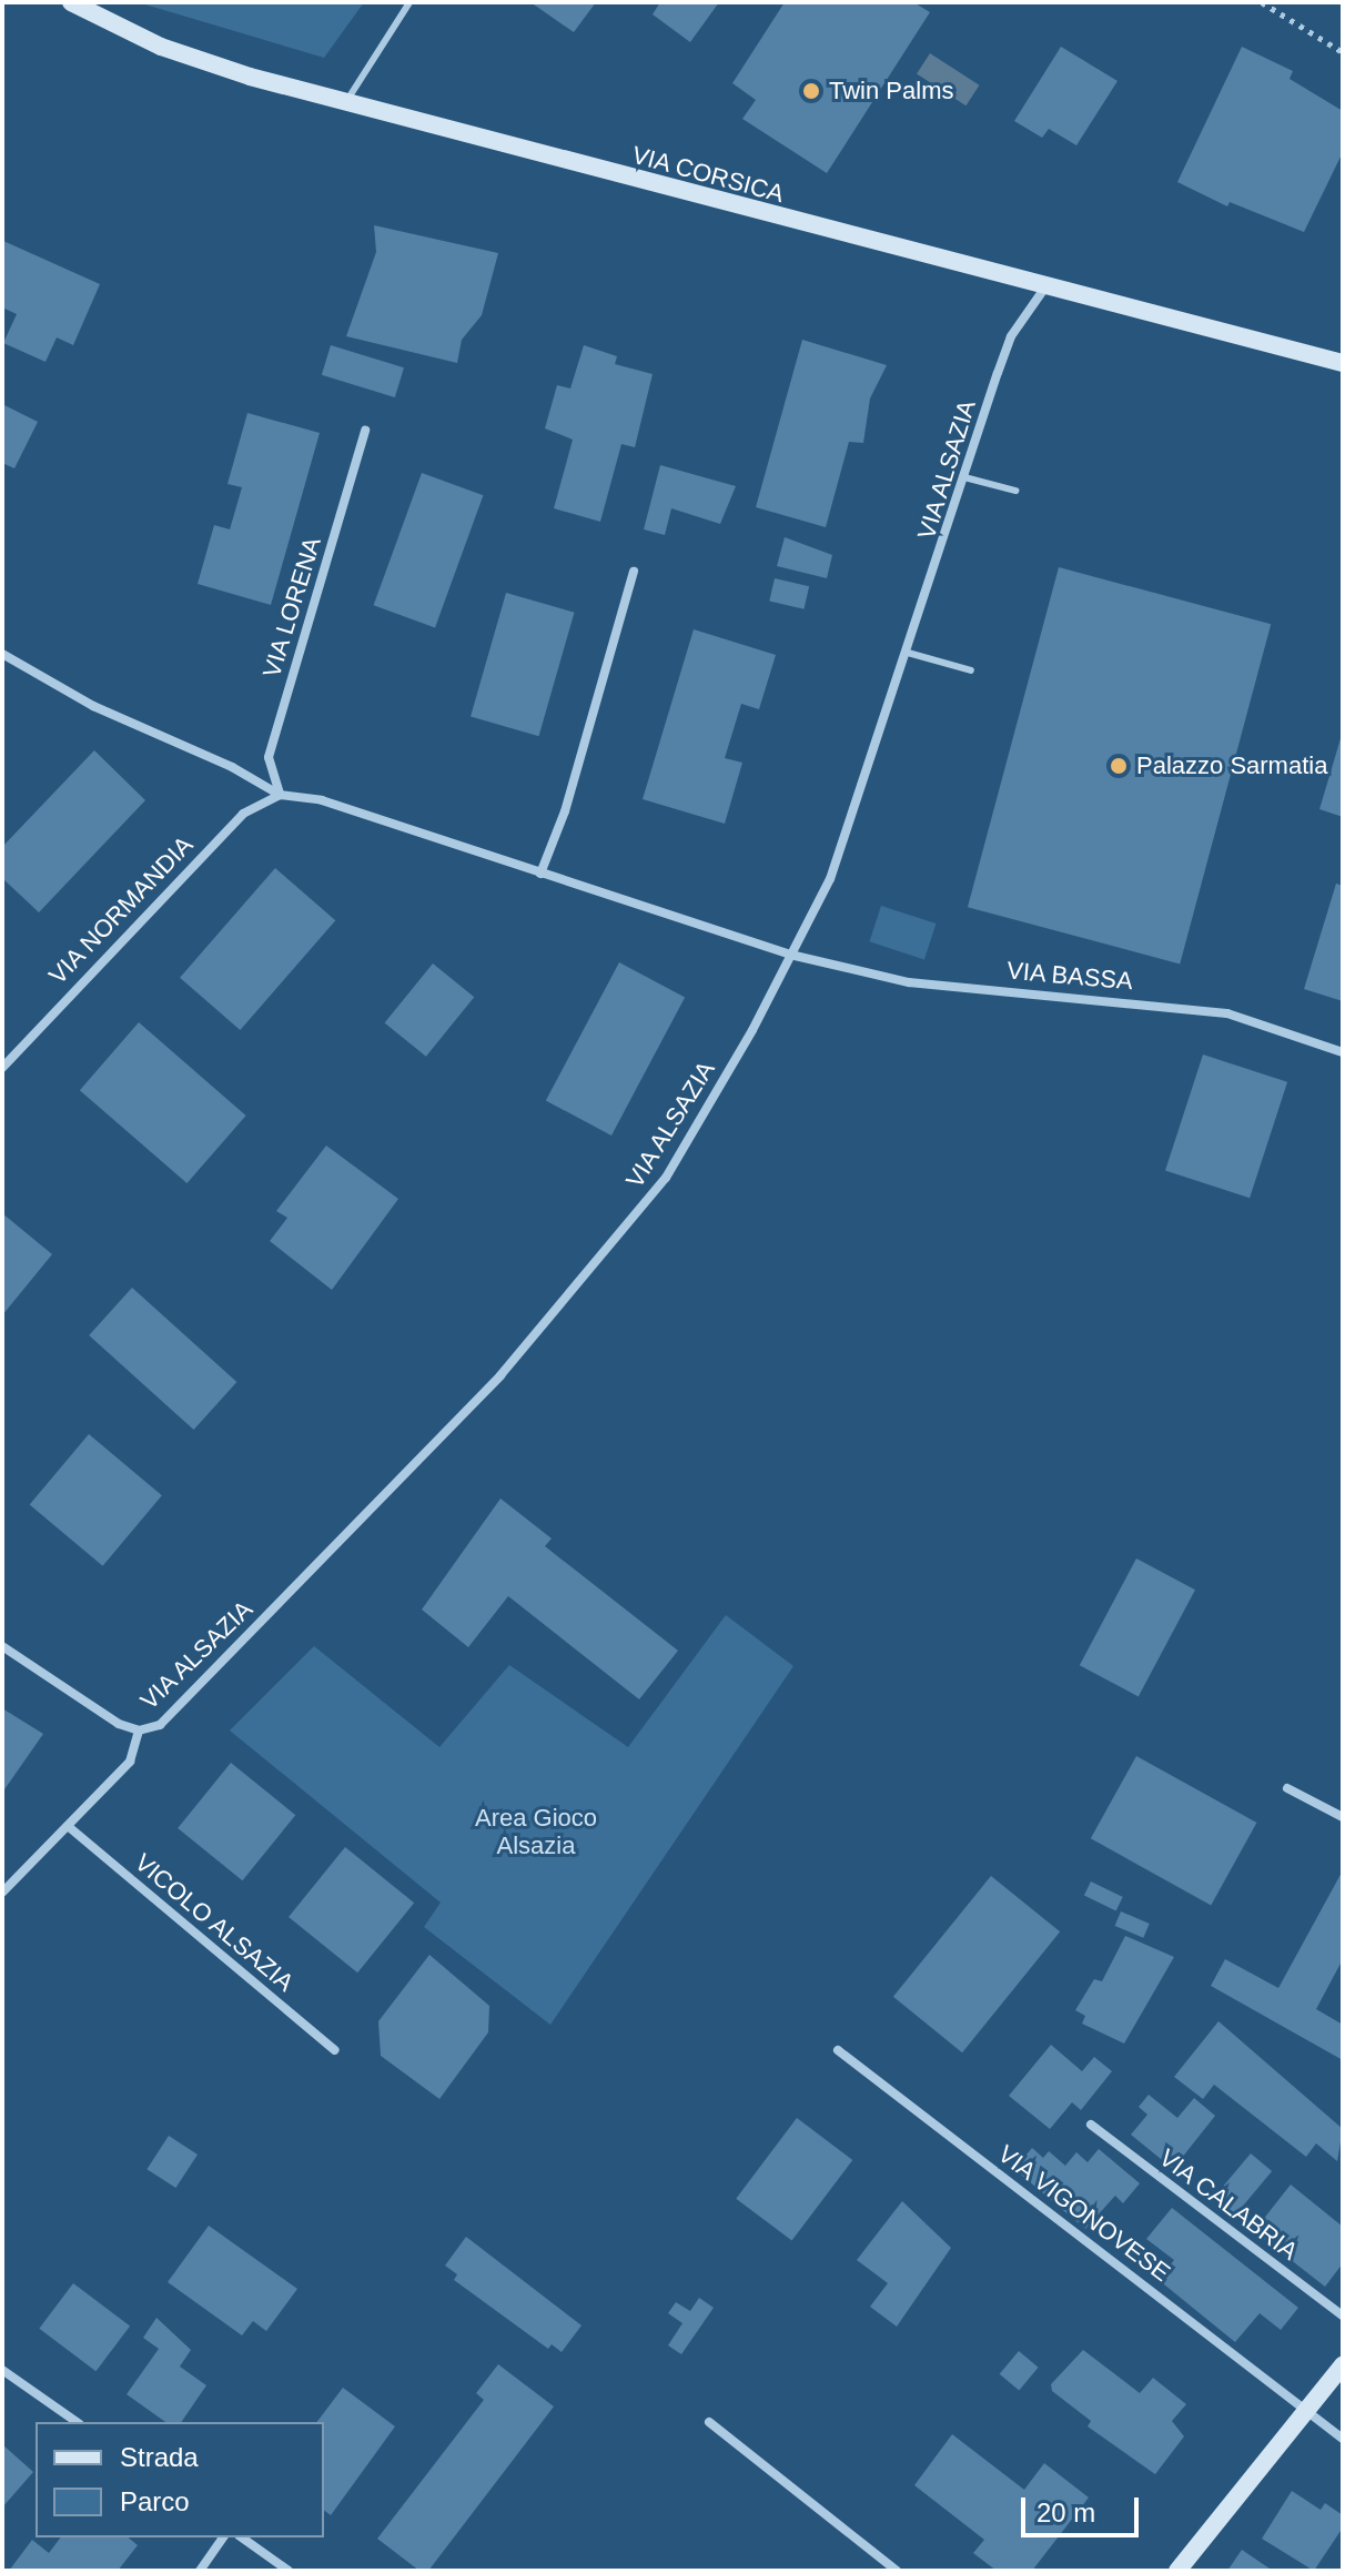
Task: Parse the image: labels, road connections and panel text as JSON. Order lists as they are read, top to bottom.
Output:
{
  "streets": {
    "street": [
      "VIA CORSICA",
      "VIA ALSAZIA",
      "VIA LORENA",
      "VIA NORMANDIA",
      "VIA BASSA",
      "VICOLO ALSAZIA",
      "VIA CALABRIA",
      "VIA VIGONOVESE"
    ]
  },
  "crossings": [
    ["VIA CORSICA", "VIA ALSAZIA"],
    ["VIA ALSAZIA", "VIA BASSA"],
    ["VIA LORENA", "VIA NORMANDIA"]
  ],
  "parks": ["Area Gioco Alsazia"],
  "places": ["Twin Palms", "Palazzo Sarmatia"],
  "legend": ["Strada", "Parco"],
  "scale_bar": "20 m"
}
